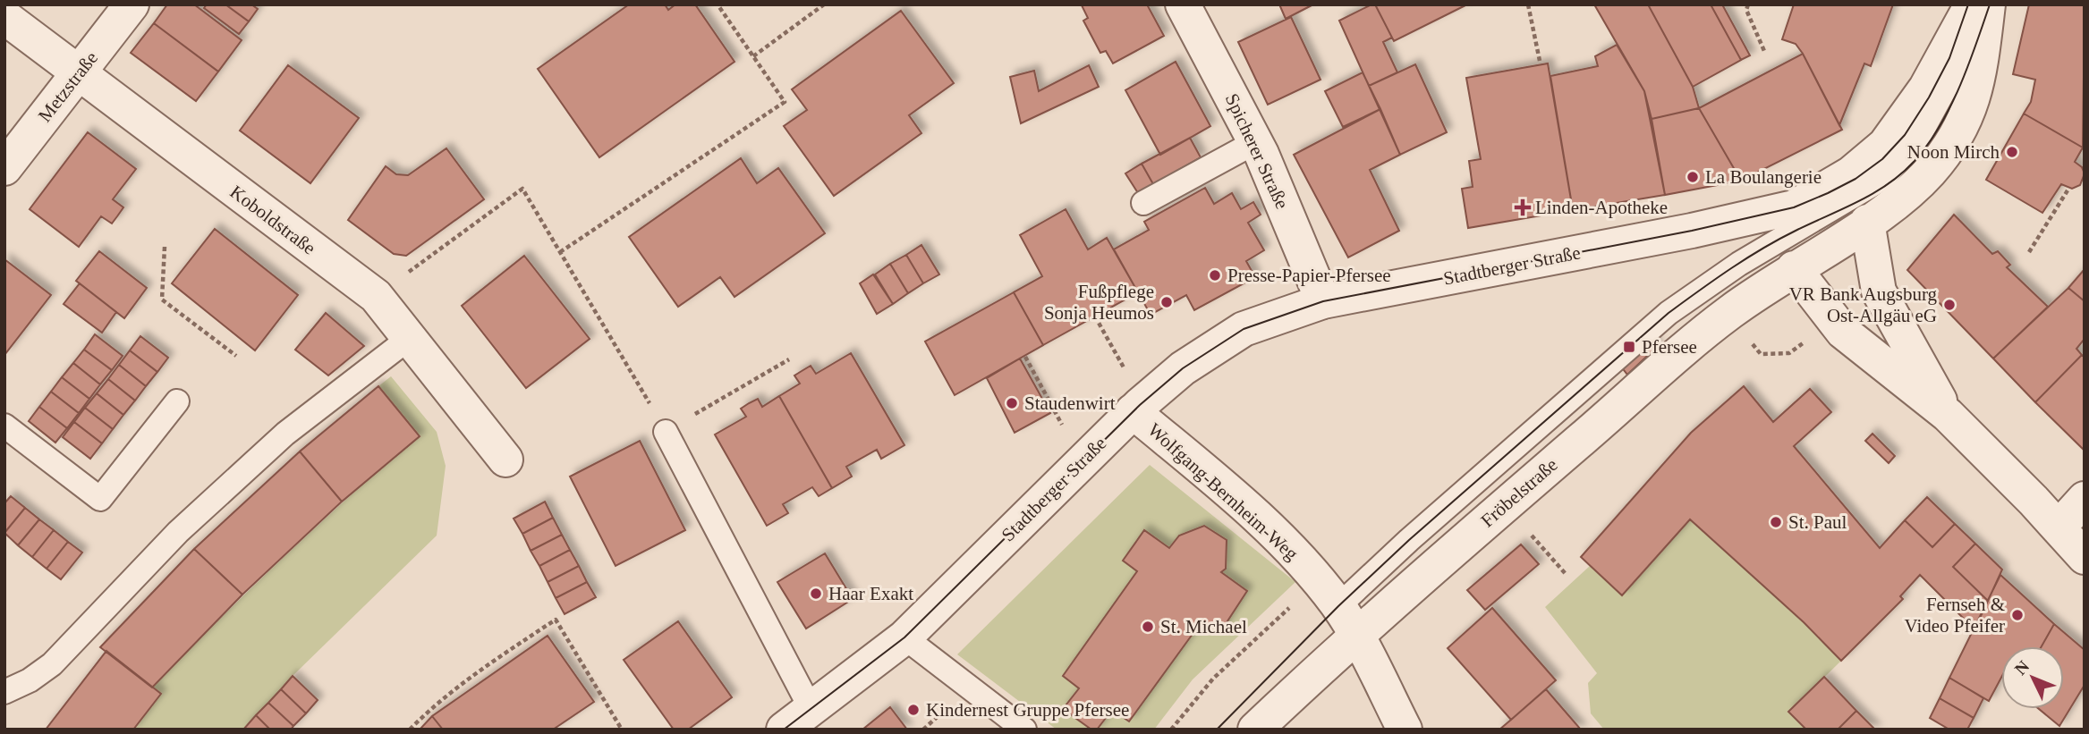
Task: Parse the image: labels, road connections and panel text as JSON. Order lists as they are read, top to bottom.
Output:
{
  "streets": {
    "street": [
      "Metzstraße",
      "Spicherer Straße",
      "Koboldstraße",
      "Stadtberger Straße",
      "Wolfgang-Bernheim-Weg",
      "Fröbelstraße"
    ]
  },
  "crossings": [
    ["Metzstraße", "Koboldstraße"],
    ["Spicherer Straße", "Stadtberger Straße"],
    ["Stadtberger Straße", "Wolfgang-Bernheim-Weg"],
    ["Wolfgang-Bernheim-Weg", "Fröbelstraße"]
  ],
  "places": {
    "other": [
      "Noon Mirch",
      "La Boulangerie",
      "Presse-Papier-Pfersee",
      "Fußpflege Sonja Heumos",
      "VR Bank Augsburg Ost-Allgäu eG",
      "Staudenwirt",
      "St. Paul",
      "Haar Exakt",
      "Fernseh & Video Pfeifer",
      "St. Michael",
      "Kindernest Gruppe Pfersee"
    ],
    "health": ["Linden-Apotheke"],
    "transit": ["Pfersee"]
  },
  "north": "top left"
}
